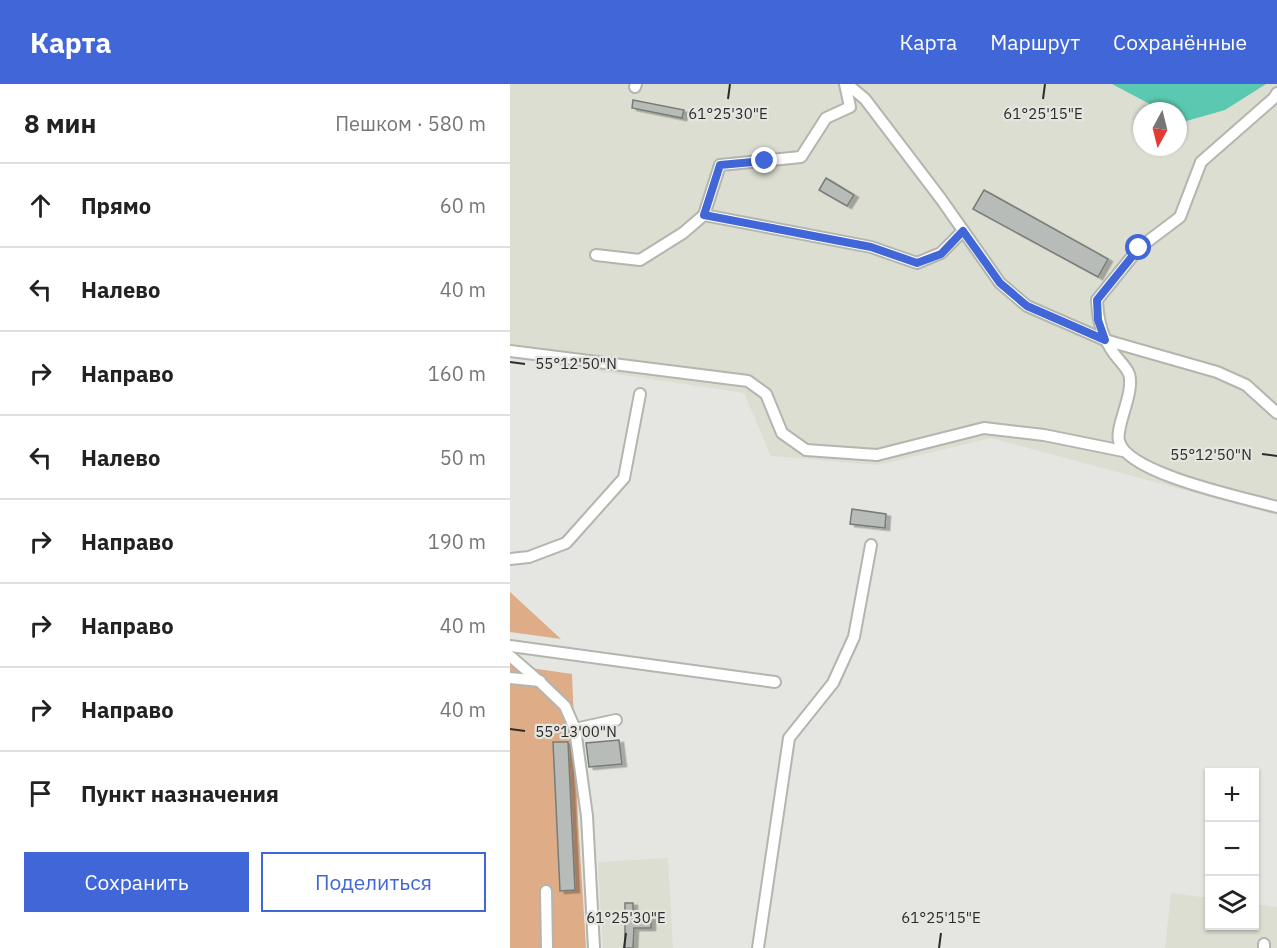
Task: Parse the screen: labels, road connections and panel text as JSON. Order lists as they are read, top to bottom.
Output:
{
  "north": "bottom",
  "page": {
    "header": "Карта",
    "nav": ["Карта", "Маршрут", "Сохранённые"],
    "heading": ["8 мин", "Пешком · 580 m"],
    "list": [
      ["Прямо", "60 m"],
      ["Налево", "40 m"],
      ["Направо", "160 m"],
      ["Налево", "50 m"],
      ["Направо", "190 m"],
      ["Направо", "40 m"],
      ["Направо", "40 m"],
      "Пункт назначения"
    ],
    "map_buttons": ["+", "−"],
    "buttons": ["Сохранить", "Поделиться"]
  },
  "coordinates": [
    "61°25'30\"E",
    "61°25'15\"E",
    "55°12'50\"N",
    "55°13'00\"N"
  ]
}
